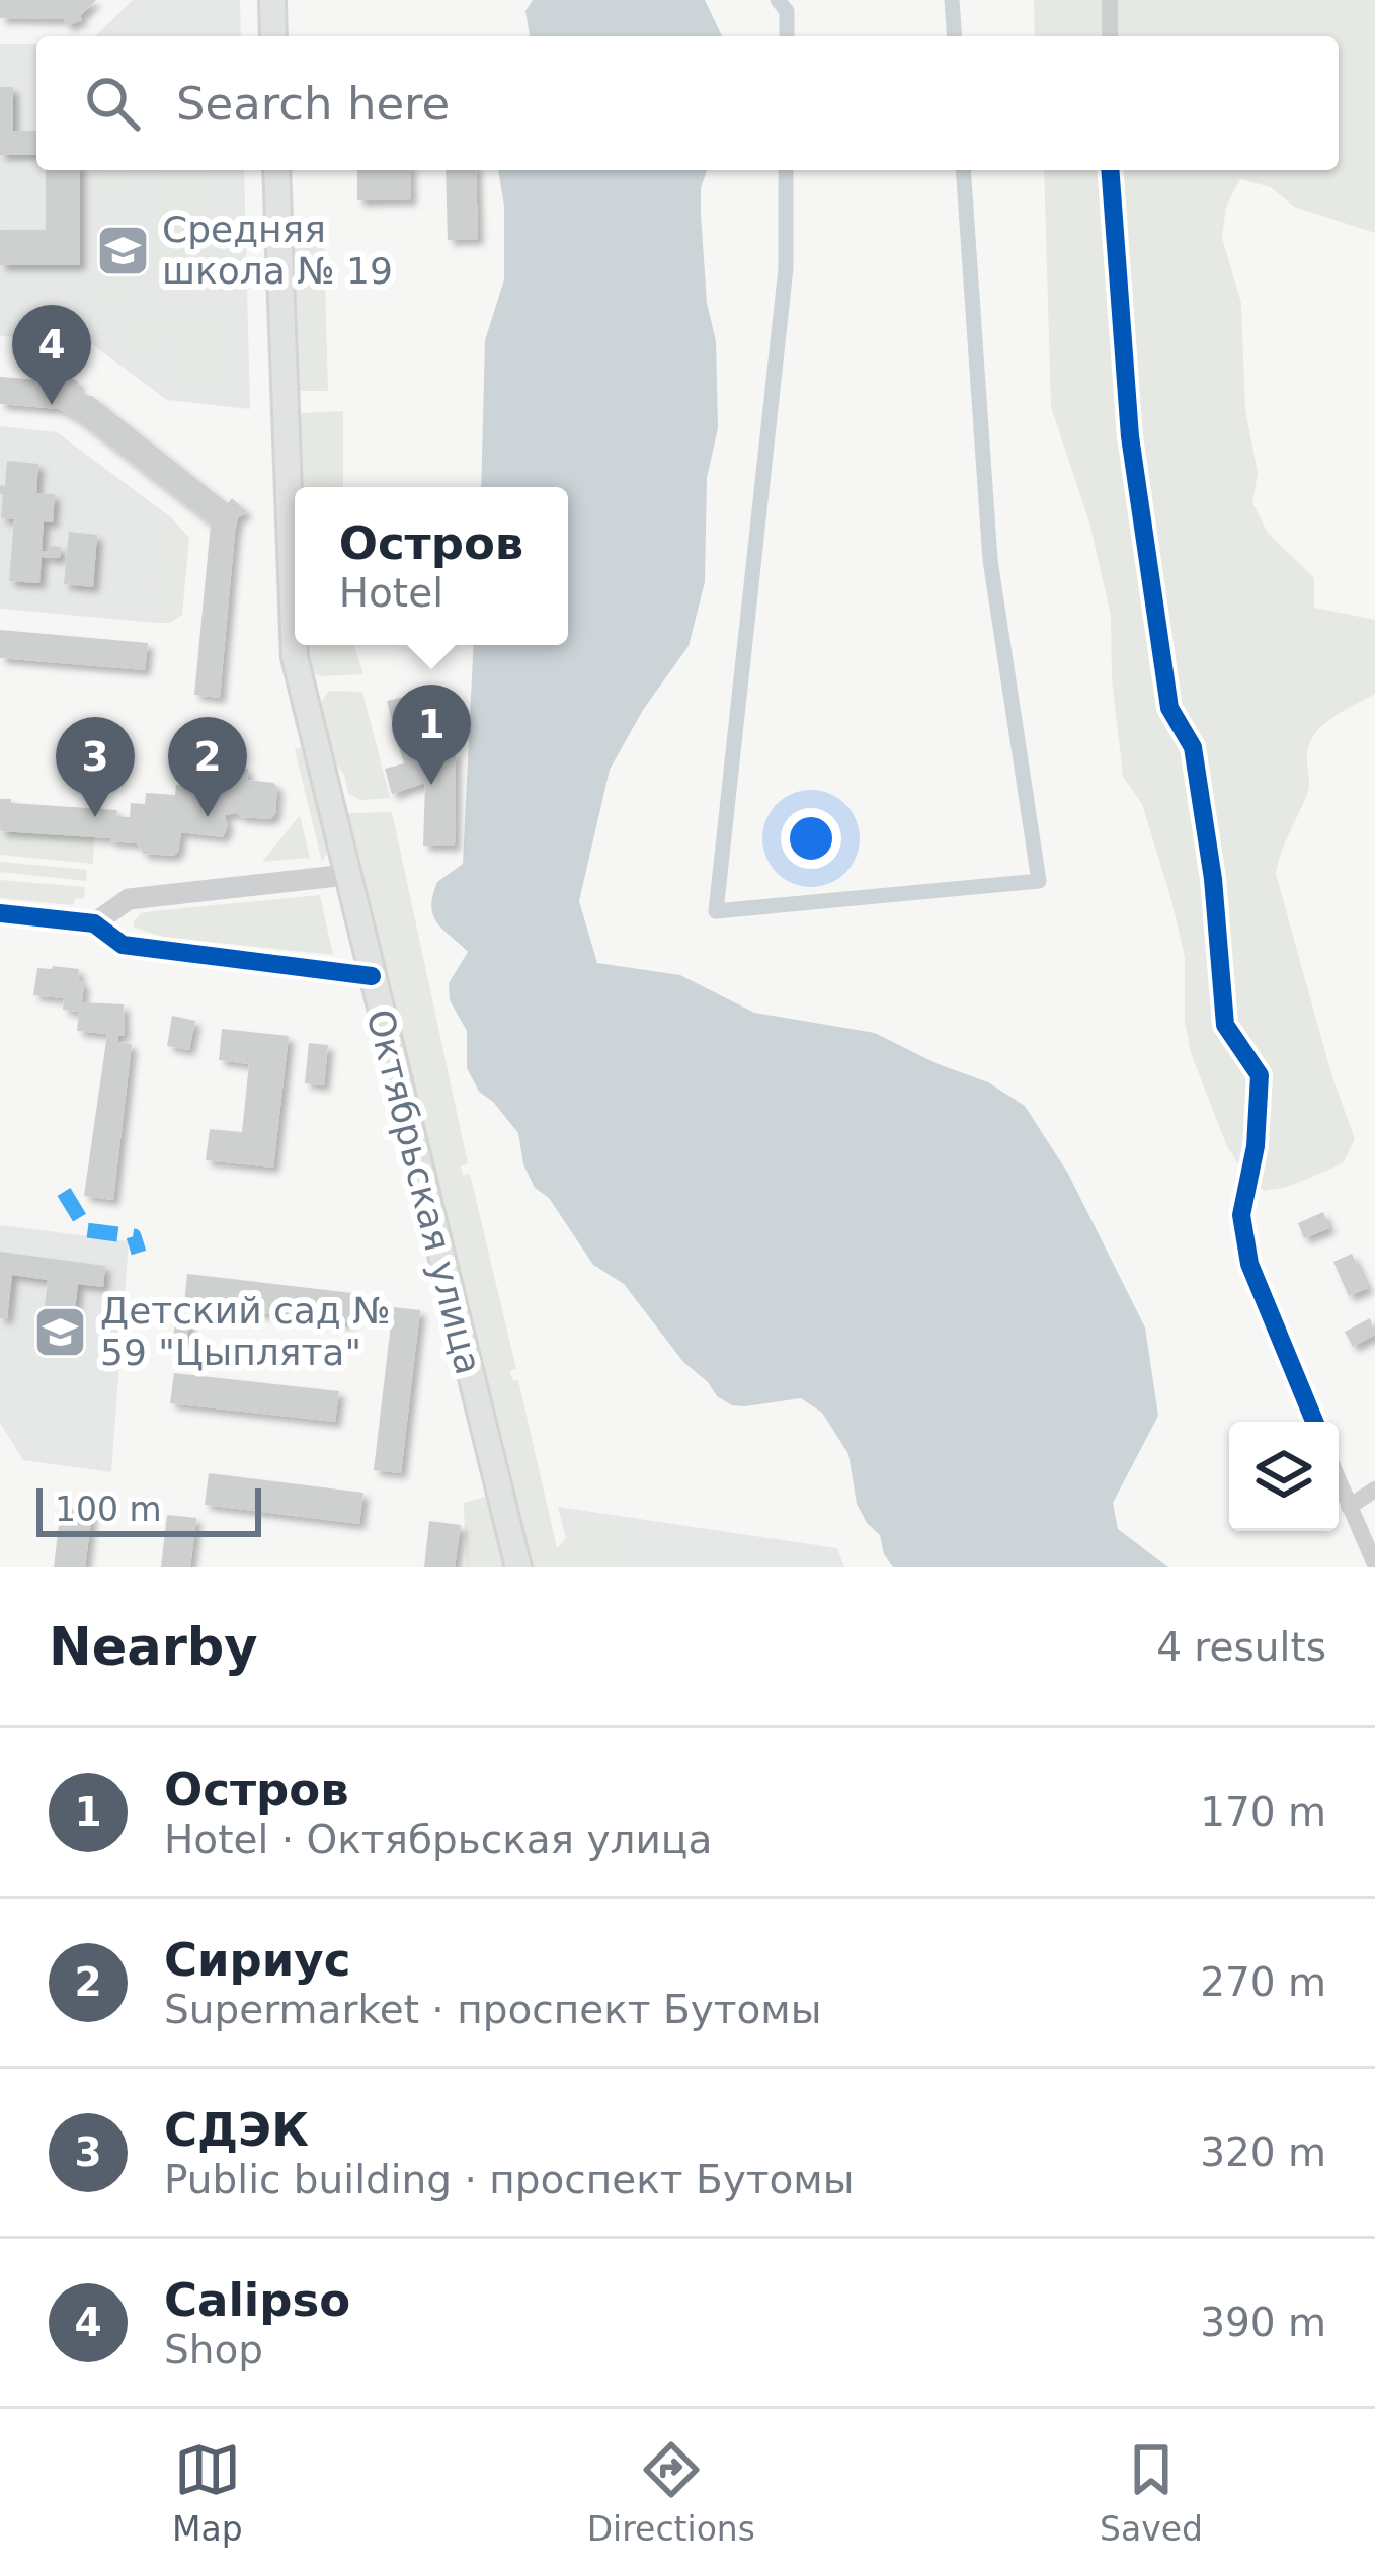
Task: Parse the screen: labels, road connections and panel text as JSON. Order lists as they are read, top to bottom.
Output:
{
  "streets": {
    "main road": ["Октябрьская улица"]
  },
  "places": {
    "school or university": ["Средняя школа № 19", "Детский сад № 59 \"Цыплята\""]
  },
  "scale_bar": "100 m",
  "page": {
    "search": "Search here",
    "pins": [
      "4",
      "1",
      "2",
      "3"
    ],
    "popup": ["Остров", "Hotel"],
    "scale": "100 m",
    "heading": ["Nearby", "4 results"],
    "list": [
      {
        "mark": "1",
        "name": "Остров",
        "note": "Hotel · Октябрьская улица",
        "value": "170 m"
      },
      {
        "mark": "2",
        "name": "Сириус",
        "note": "Supermarket · проспект Бутомы",
        "value": "270 m"
      },
      {
        "mark": "3",
        "name": "СДЭК",
        "note": "Public building · проспект Бутомы",
        "value": "320 m"
      },
      {
        "mark": "4",
        "name": "Calipso",
        "note": "Shop",
        "value": "390 m"
      }
    ],
    "nav": ["Map", "Directions", "Saved"]
  }
}
